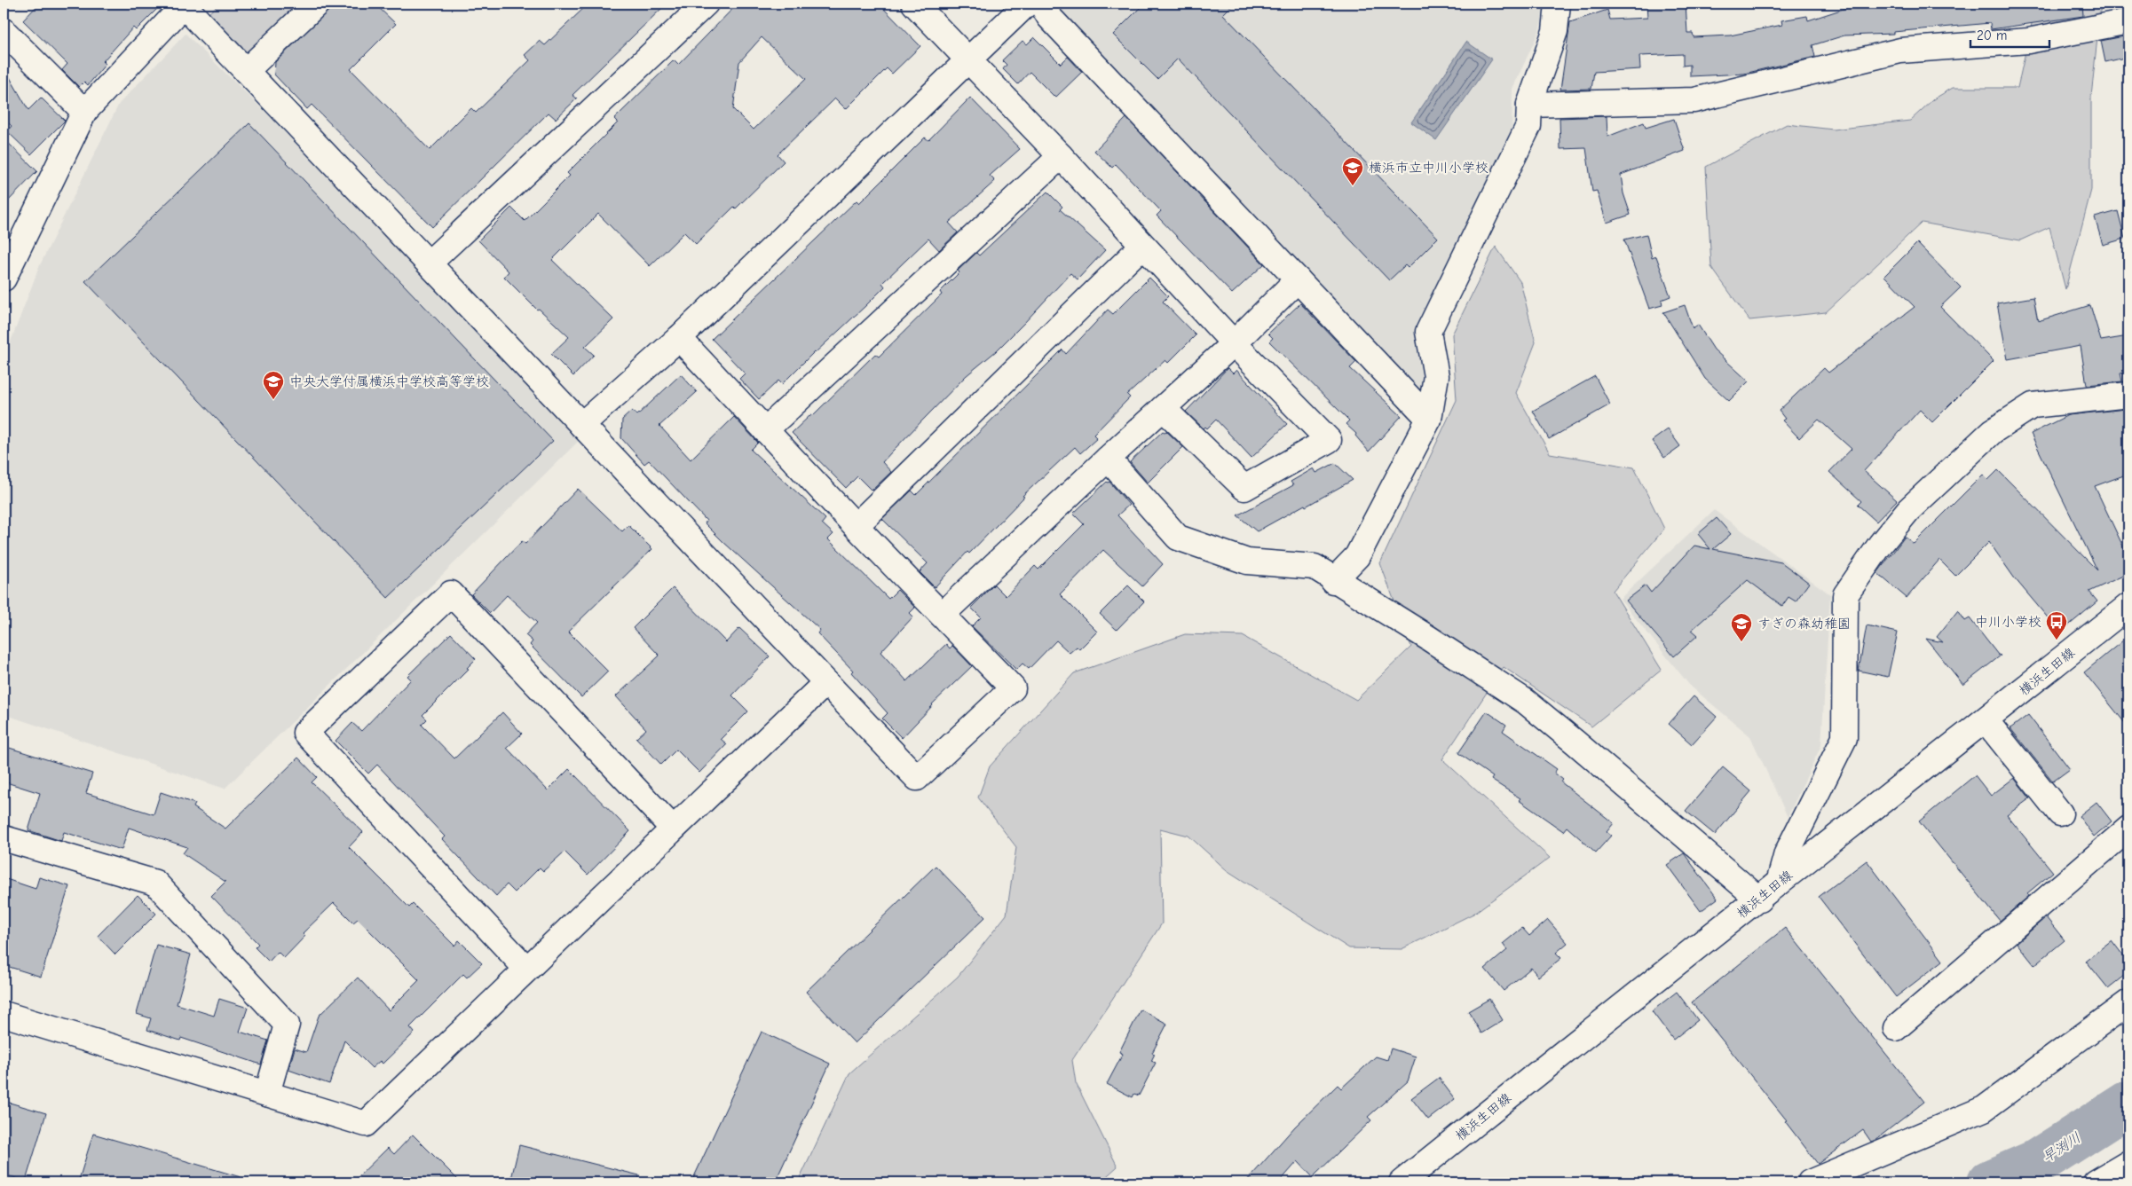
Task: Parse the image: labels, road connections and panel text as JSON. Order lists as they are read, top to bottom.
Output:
{
  "streets": {
    "street": ["横浜生田線"]
  },
  "water": ["早渕川"],
  "places": {
    "school or university": ["横浜市立中川小学校", "中央大学付属横浜中学校高等学校", "すぎの森幼稚園"],
    "bus stop": ["中川小学校"]
  },
  "scale_bar": "20 m"
}
